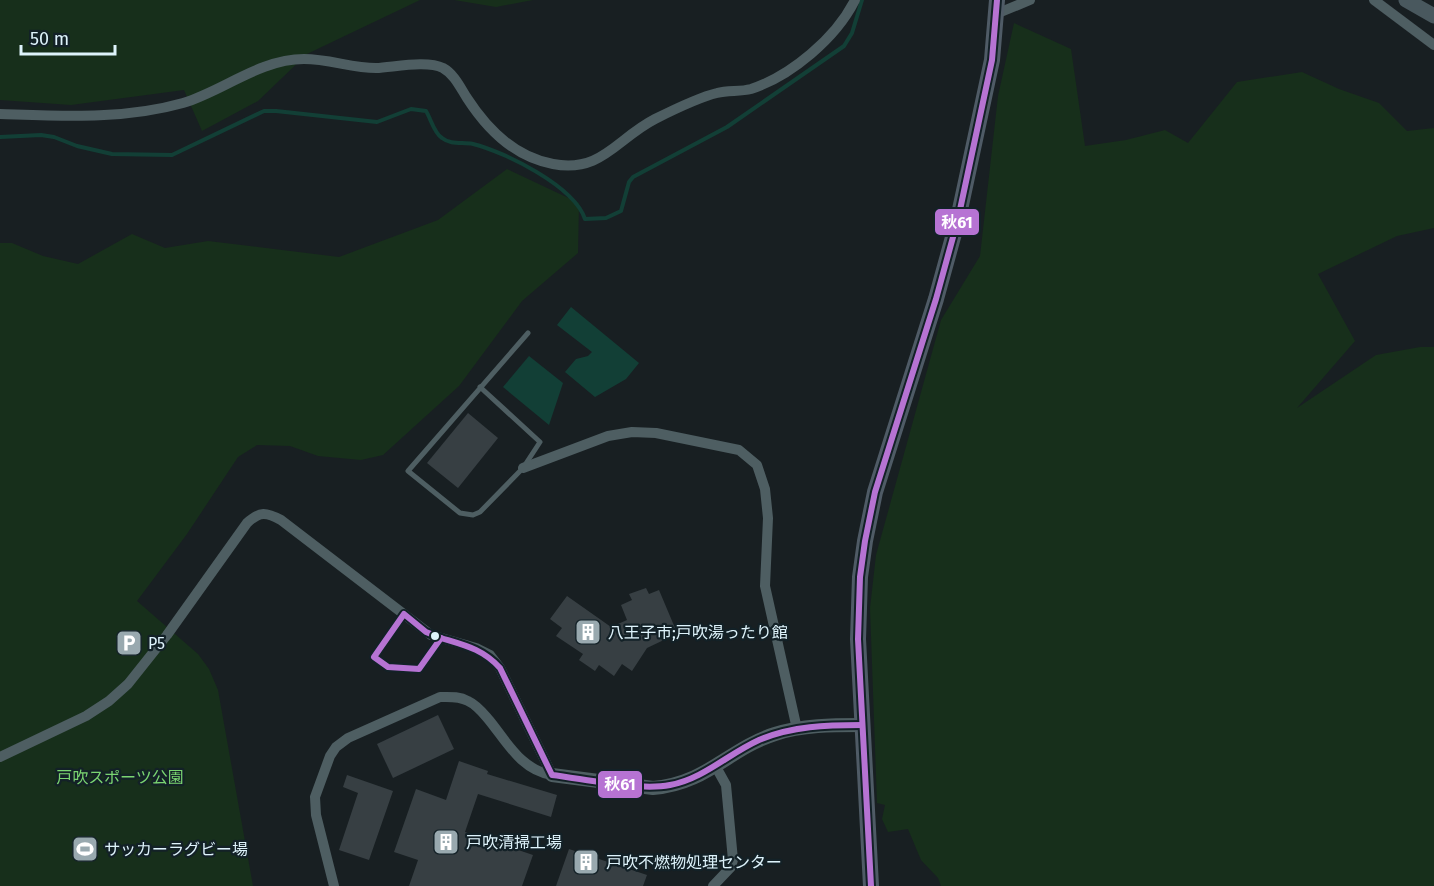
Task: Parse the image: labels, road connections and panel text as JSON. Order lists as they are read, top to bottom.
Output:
{
  "parks": ["戸吹スポーツ公園"],
  "places": {
    "building": ["八王子市;戸吹湯ったり館", "戸吹清掃工場", "戸吹不燃物処理センター"],
    "parking": ["P5"],
    "sports": ["サッカーラグビー場"]
  },
  "lines": ["transit line 秋61"],
  "scale_bar": "50 m"
}
